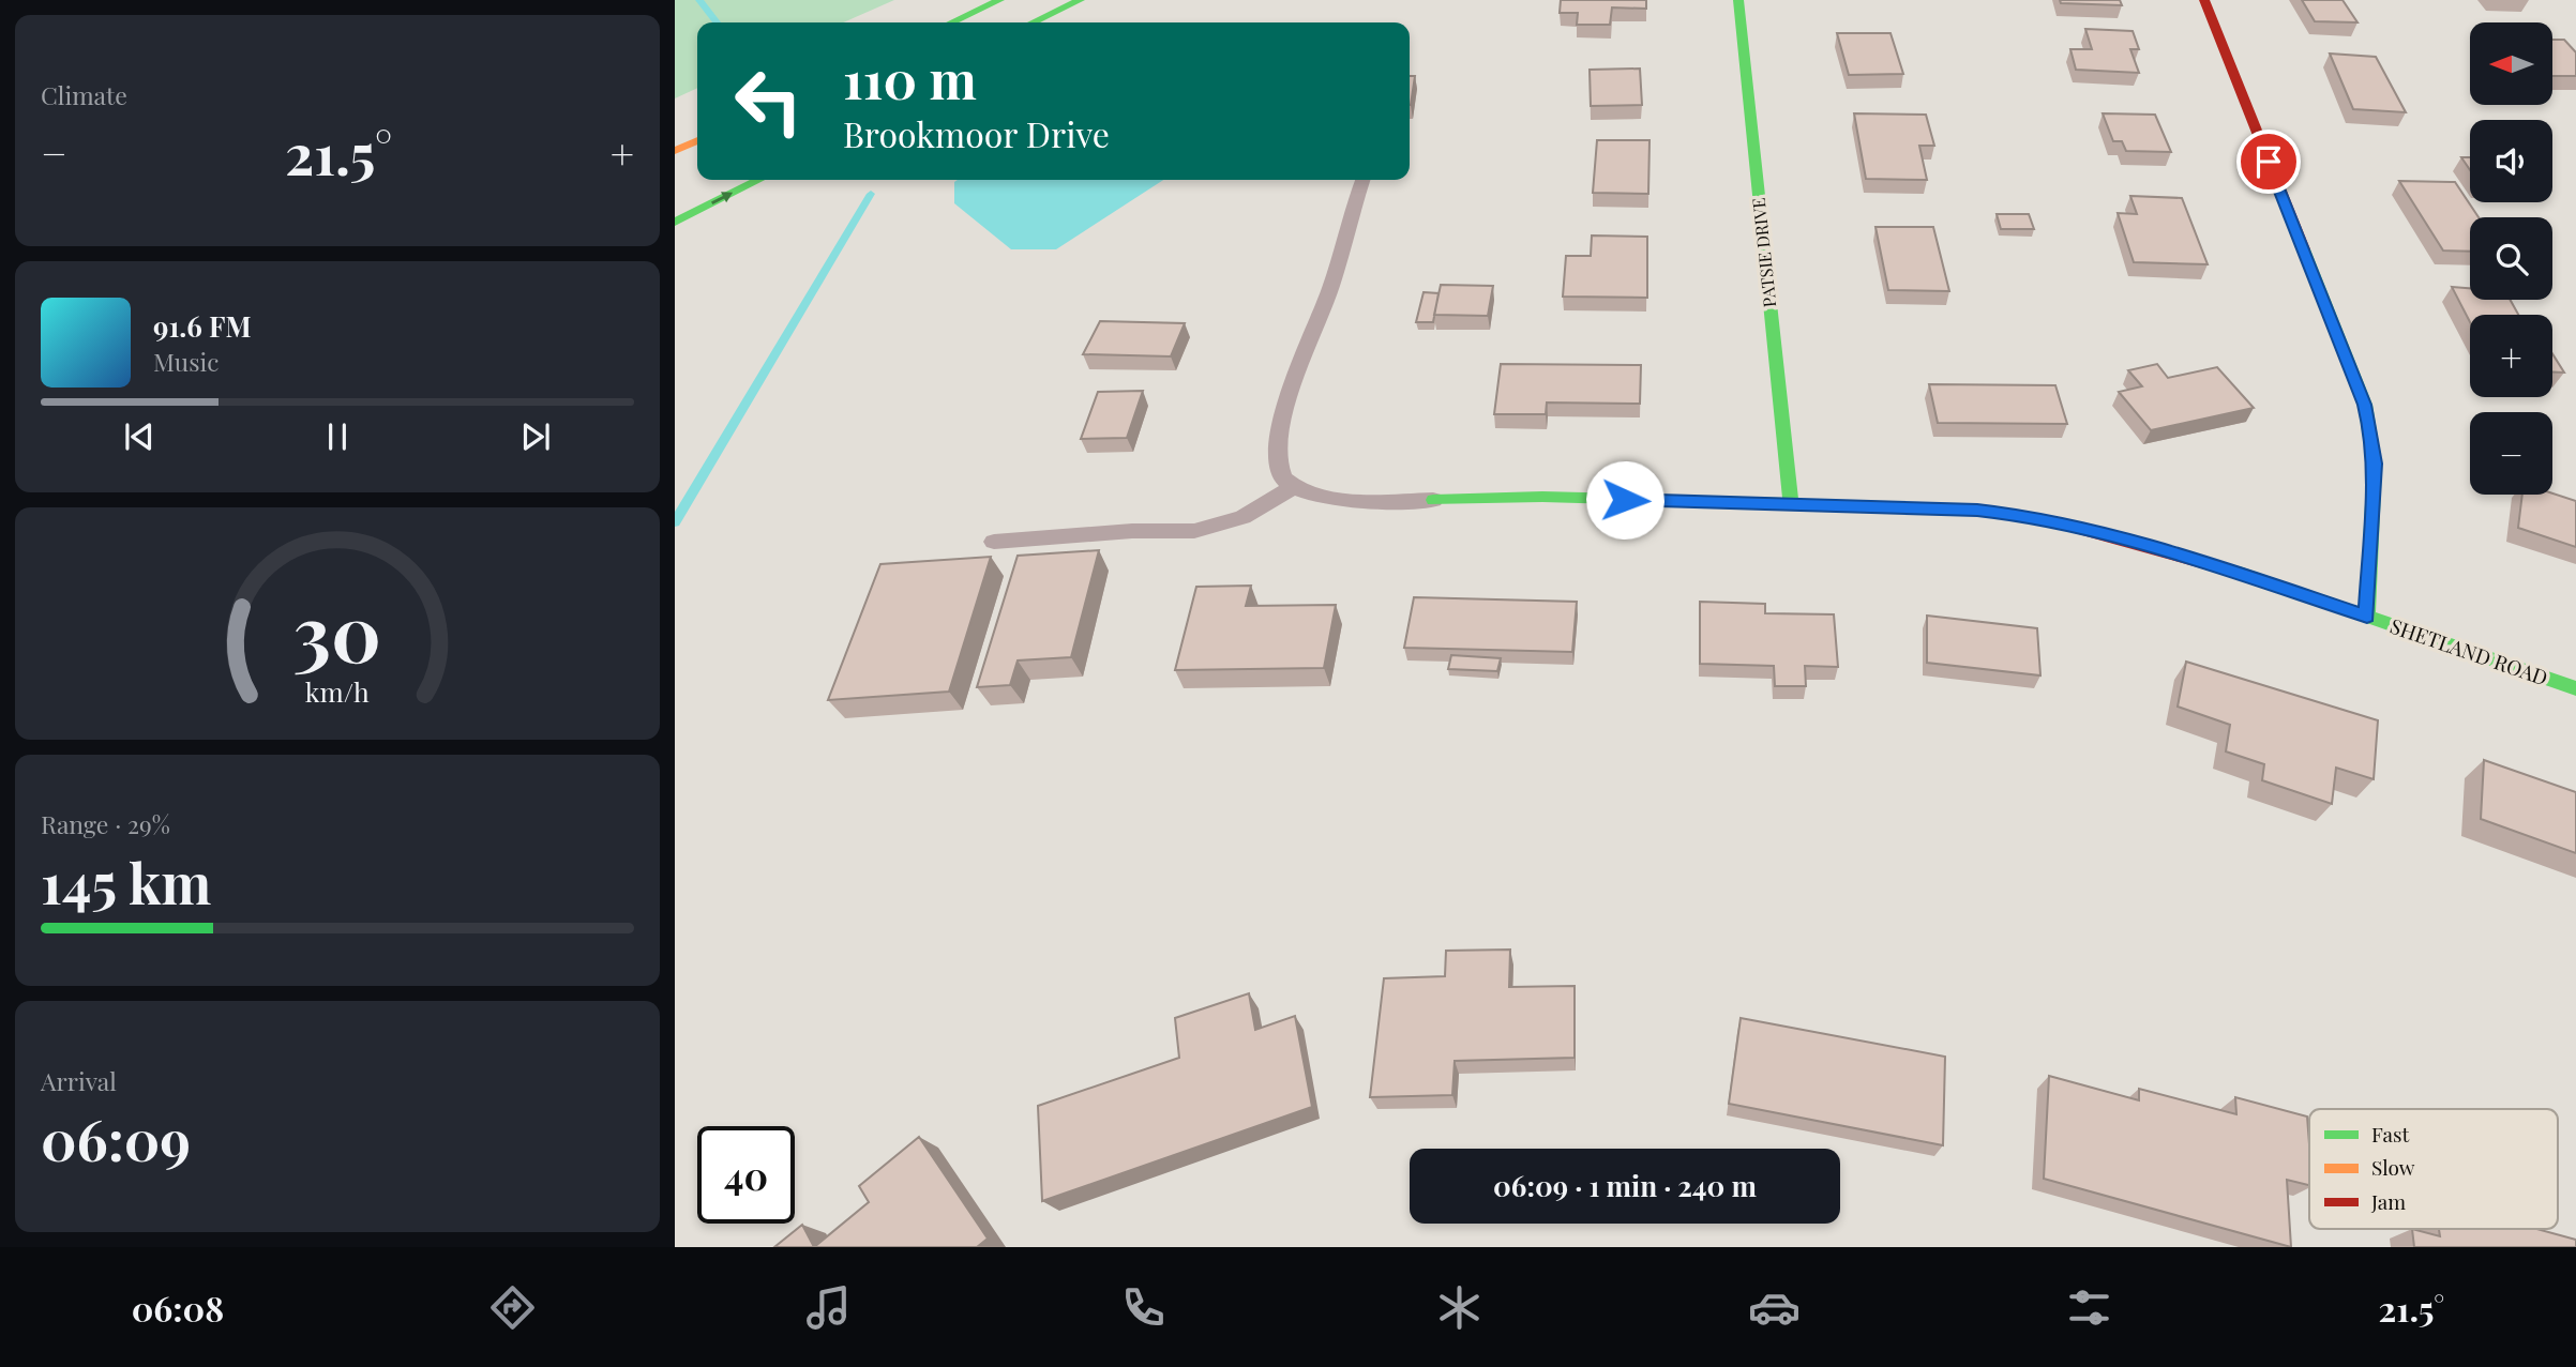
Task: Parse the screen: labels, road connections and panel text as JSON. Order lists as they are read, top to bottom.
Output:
{
  "streets": {
    "main road": ["PATSIE DRIVE", "SHETLAND ROAD"]
  },
  "crossings": [
    ["PATSIE DRIVE", "SHETLAND ROAD"]
  ],
  "legend": ["Fast", "Slow", "Jam"],
  "north": "left",
  "page": {
    "tile": [
      "Climate",
      ["Range · 29%", "145 km"],
      ["Arrival", "06:09"]
    ],
    "map_buttons": ["+", "−"],
    "turn": ["110 m", "Brookmoor Drive"],
    "heat": ["−", "21.5°", "+"],
    "song": ["91.6 FM", "Music"],
    "limit": "40",
    "trip": "06:09 · 1 min · 240 m",
    "tabs": ["06:08", "21.5°"],
    "gauge": ["30", "km/h"]
  }
}
